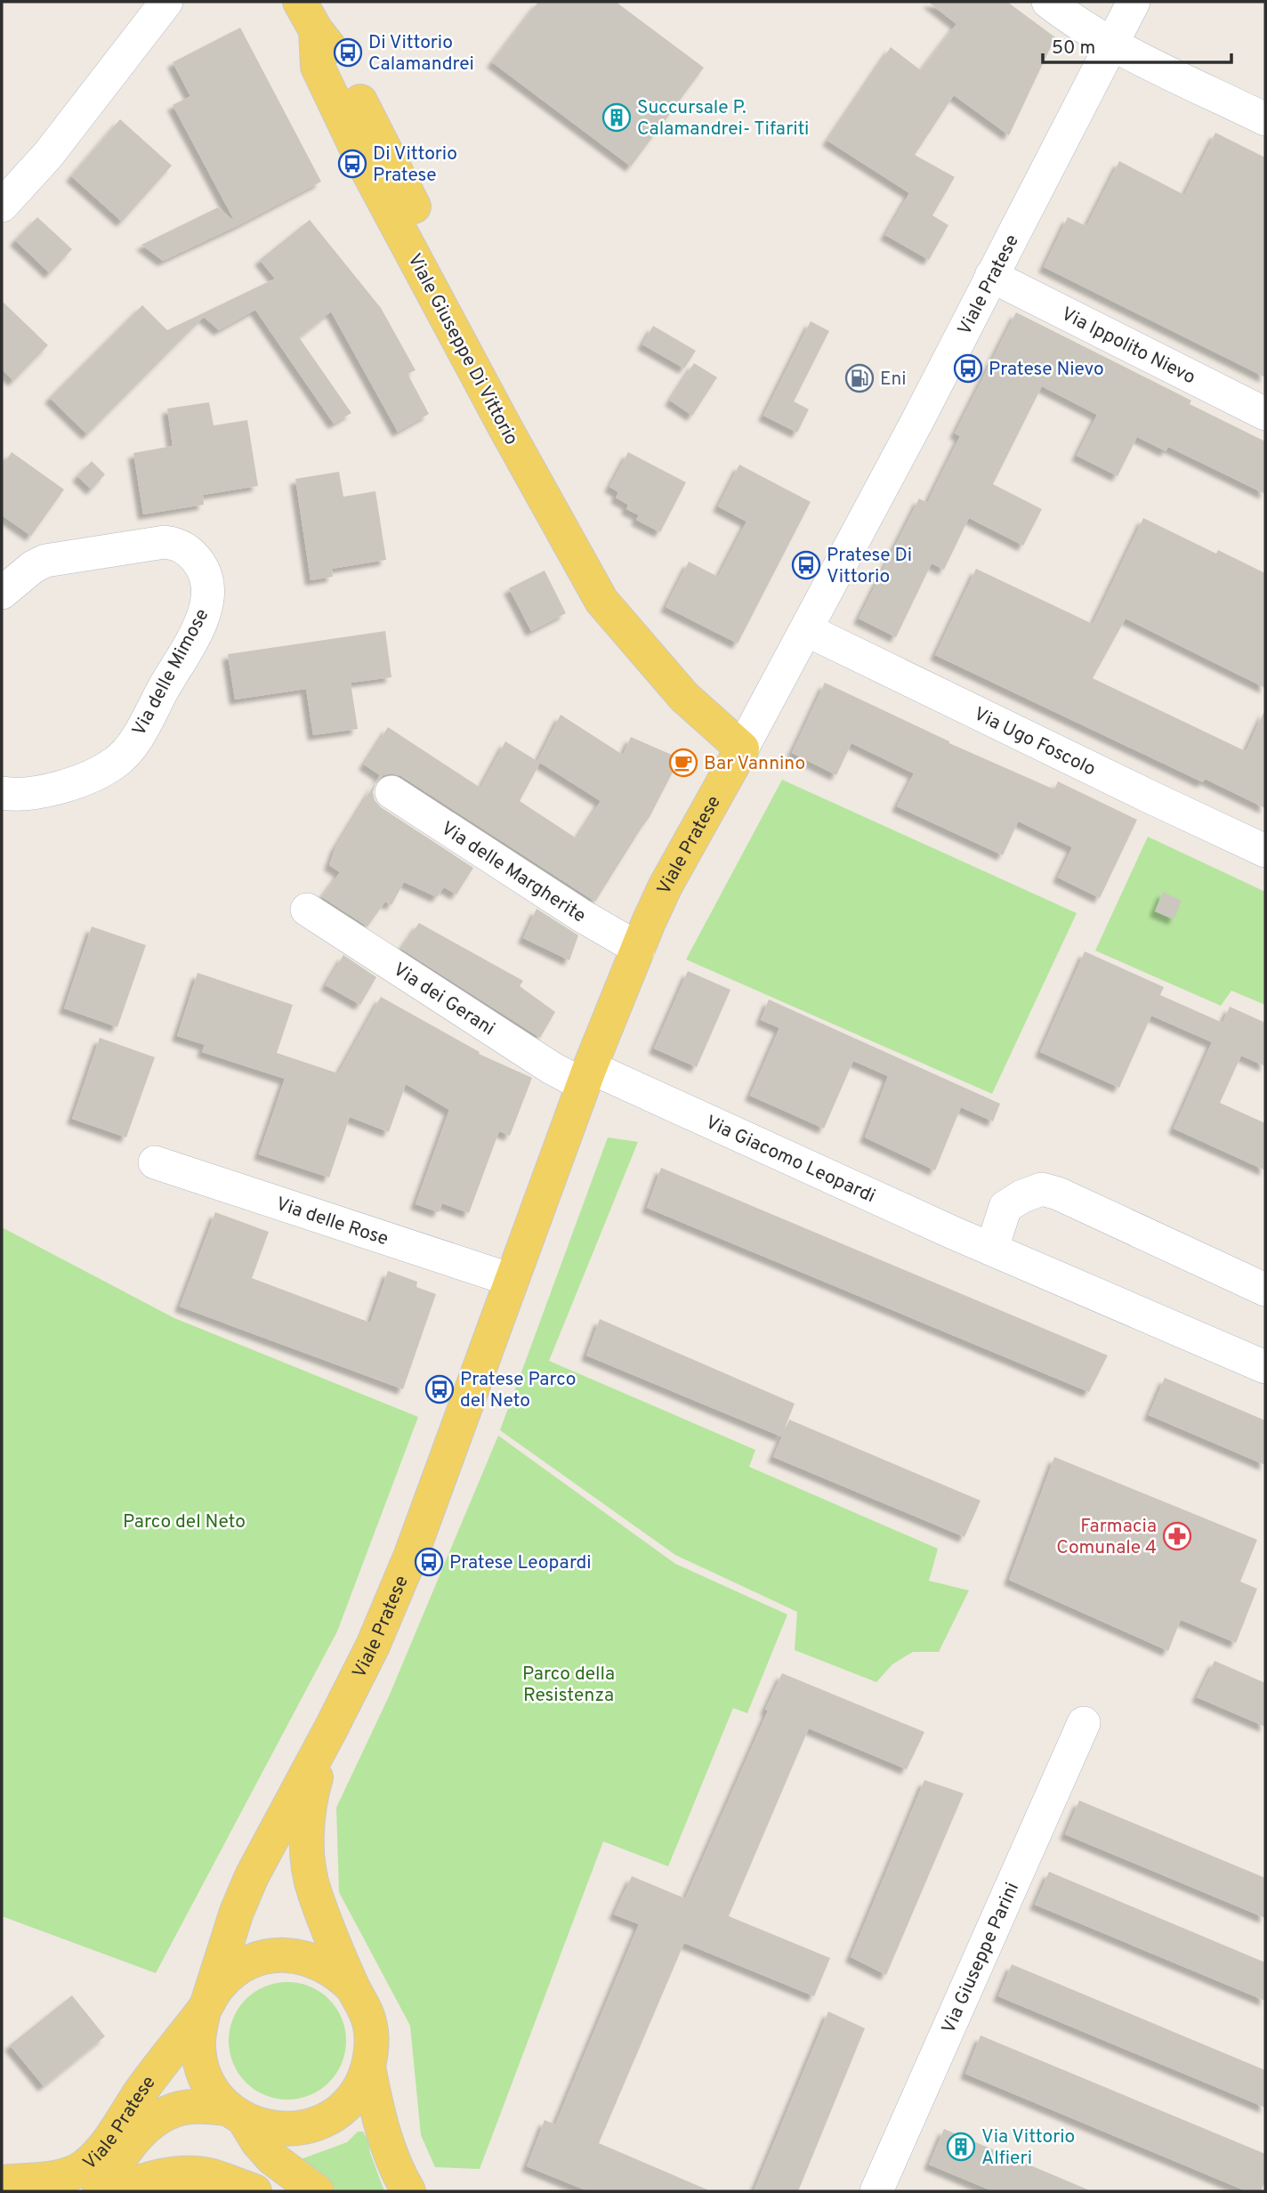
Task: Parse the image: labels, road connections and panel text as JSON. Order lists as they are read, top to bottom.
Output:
{
  "streets": {
    "main road": ["Viale Pratese", "Viale Giuseppe Di Vittorio"],
    "street": [
      "Via Ippolito Nievo",
      "Via delle Mimose",
      "Via Ugo Foscolo",
      "Via delle Margherite",
      "Via dei Gerani",
      "Via Giacomo Leopardi",
      "Via delle Rose",
      "Via Giuseppe Parini"
    ]
  },
  "crossings": [
    ["Viale Pratese", "Via Ippolito Nievo"],
    ["Viale Pratese", "Viale Giuseppe Di Vittorio"],
    ["Viale Pratese", "Via Ugo Foscolo"],
    ["Viale Pratese", "Via delle Margherite"],
    ["Viale Pratese", "Via dei Gerani"],
    ["Viale Pratese", "Via Giacomo Leopardi"],
    ["Viale Pratese", "Via delle Rose"],
    ["Via dei Gerani", "Via Giacomo Leopardi"]
  ],
  "parks": ["Parco del Neto", "Parco della Resistenza"],
  "places": {
    "bus stop": [
      "Di Vittorio Calamandrei",
      "Di Vittorio Pratese",
      "Pratese Nievo",
      "Pratese Di Vittorio",
      "Pratese Parco del Neto",
      "Pratese Leopardi"
    ],
    "building": ["Succursale P. Calamandrei- Tifariti", "Via Vittorio Alfieri"],
    "fuel station": ["Eni"],
    "cafe": ["Bar Vannino"],
    "pharmacy": ["Farmacia Comunale 4"]
  },
  "scale_bar": "50 m"
}
